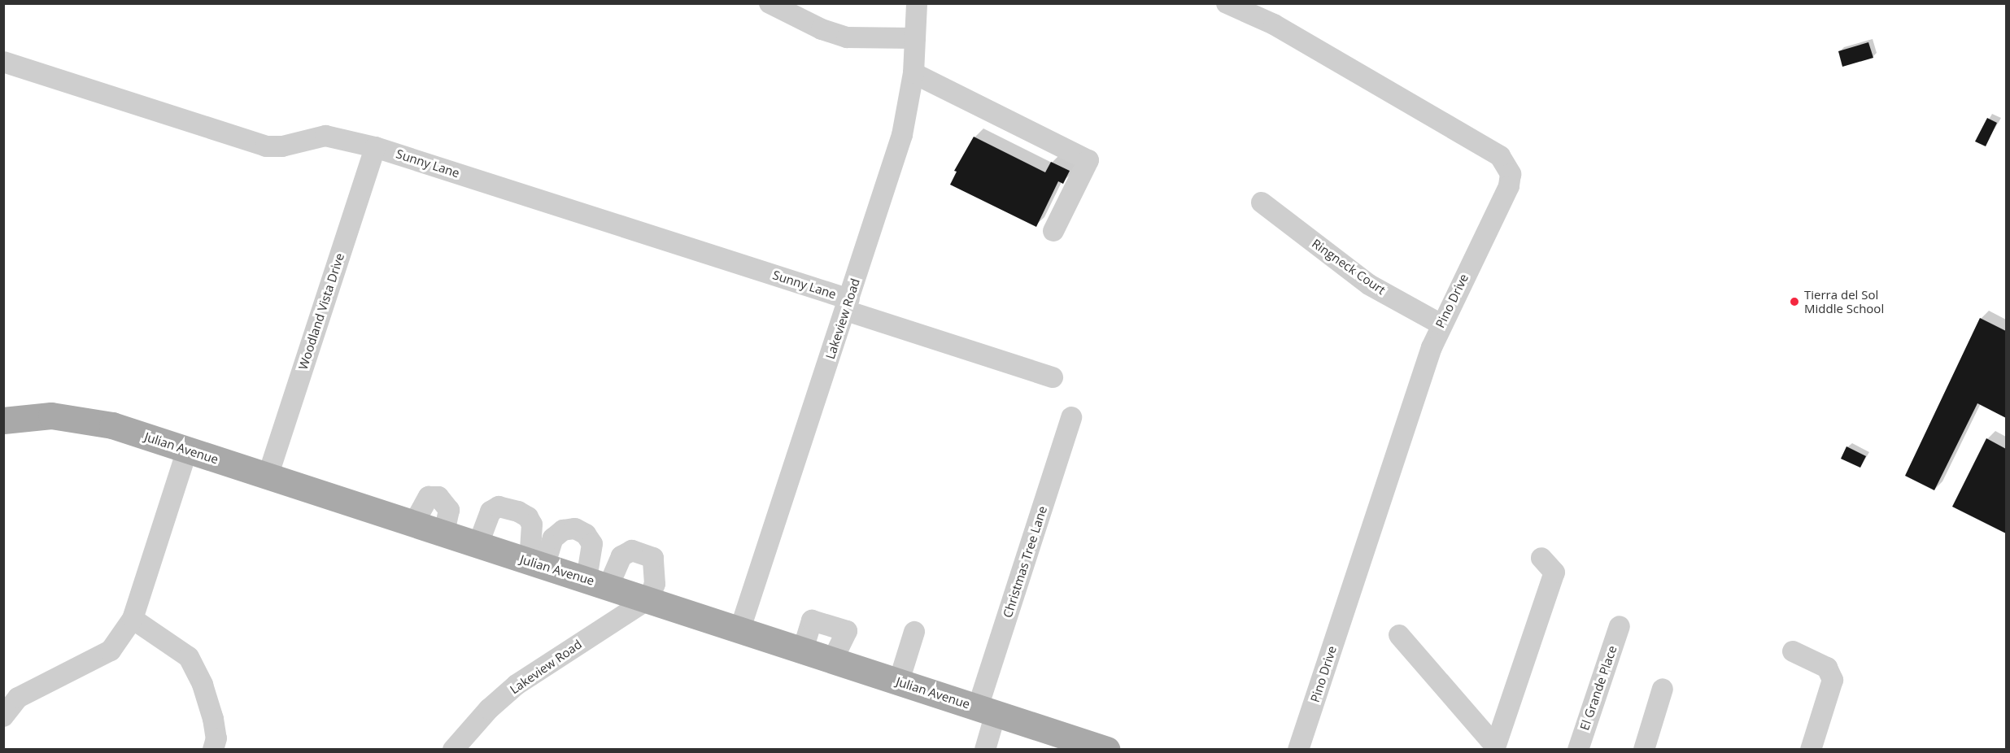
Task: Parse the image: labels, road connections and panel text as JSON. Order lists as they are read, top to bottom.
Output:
{
  "streets": {
    "main road": ["Julian Avenue"],
    "street": [
      "Sunny Lane",
      "Ringneck Court",
      "Pino Drive",
      "Woodland Vista Drive",
      "Lakeview Road",
      "Christmas Tree Lane",
      "El Grande Place"
    ]
  },
  "crossings": [
    ["Sunny Lane", "Woodland Vista Drive"],
    ["Sunny Lane", "Lakeview Road"],
    ["Ringneck Court", "Pino Drive"],
    ["Woodland Vista Drive", "Julian Avenue"],
    ["Lakeview Road", "Julian Avenue"],
    ["Julian Avenue", "Christmas Tree Lane"]
  ],
  "places": ["Tierra del Sol Middle School"]
}
